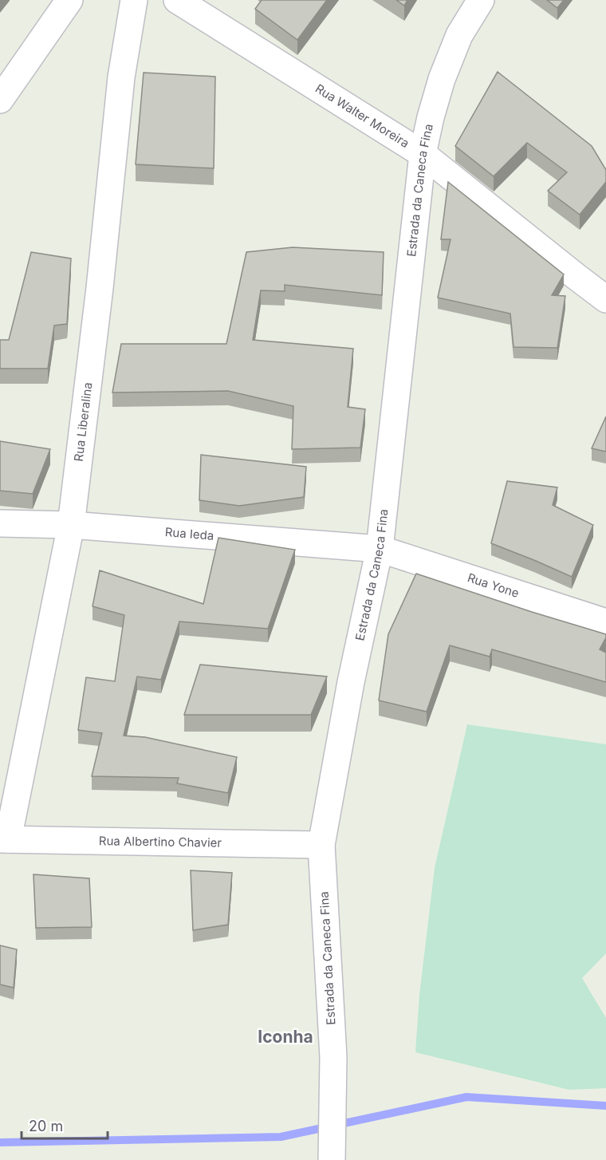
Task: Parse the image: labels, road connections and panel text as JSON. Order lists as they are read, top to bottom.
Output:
{
  "streets": {
    "street": [
      "Rua Walter Moreira",
      "Estrada da Caneca Fina",
      "Rua Liberalina",
      "Rua Ieda",
      "Rua Yone",
      "Rua Albertino Chavier"
    ]
  },
  "crossings": [
    ["Rua Walter Moreira", "Estrada da Caneca Fina"],
    ["Estrada da Caneca Fina", "Rua Ieda"],
    ["Estrada da Caneca Fina", "Rua Yone"],
    ["Estrada da Caneca Fina", "Rua Albertino Chavier"],
    ["Rua Liberalina", "Rua Ieda"],
    ["Rua Liberalina", "Rua Albertino Chavier"],
    ["Rua Ieda", "Rua Yone"]
  ],
  "districts": ["Iconha"],
  "scale_bar": "20 m"
}
